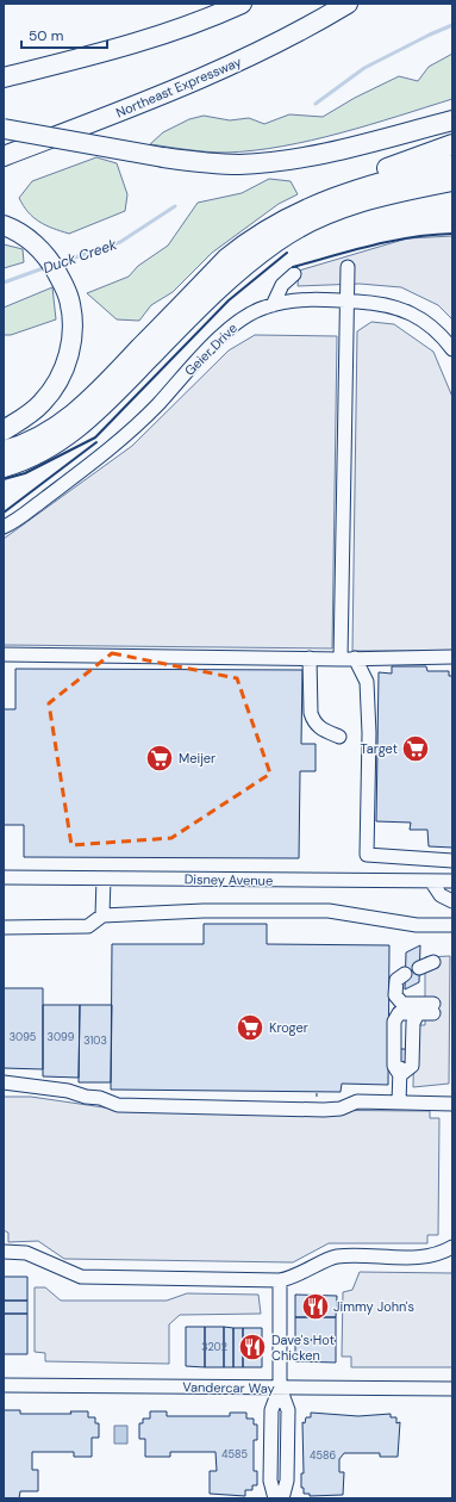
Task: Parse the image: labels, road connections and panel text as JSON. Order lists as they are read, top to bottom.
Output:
{
  "streets": {
    "highway": ["Northeast Expressway"],
    "street": ["Geier Drive", "Disney Avenue", "Vandercar Way"]
  },
  "water": ["Duck Creek"],
  "places": {
    "supermarket": ["Target", "Meijer", "Kroger"],
    "restaurant": ["Jimmy John's", "Dave's Hot Chicken"]
  },
  "house_numbers": [
    "3095",
    "3099",
    "3103",
    "3202",
    "4585",
    "4586"
  ],
  "scale_bar": "50 m"
}
